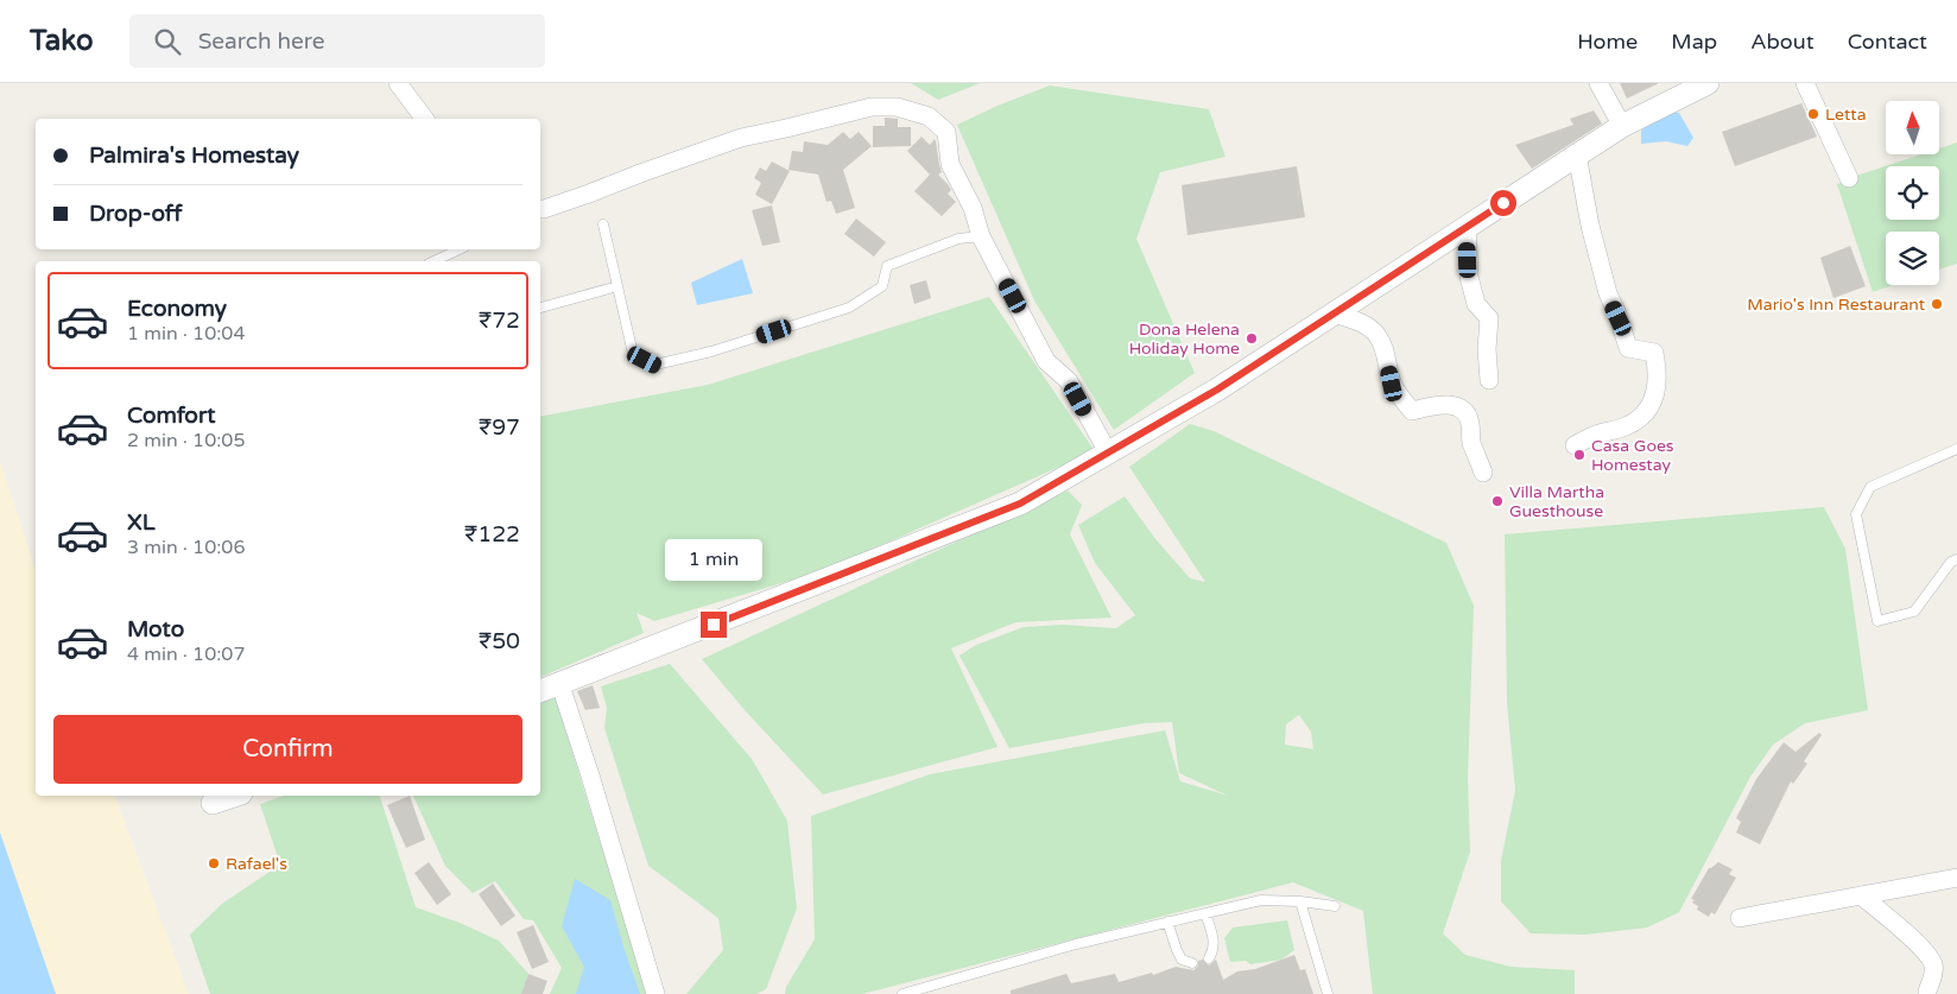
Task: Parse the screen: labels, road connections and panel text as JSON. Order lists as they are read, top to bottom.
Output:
{
  "places": [
    "Letta",
    "Mario's Inn Restaurant",
    "Dona Helena Holiday Home",
    "Casa Goes Homestay",
    "Villa Martha Guesthouse",
    "Rafael's"
  ],
  "north": "top",
  "page": {
    "header": "Tako",
    "search": "Search here",
    "nav": [
      "Home",
      "Map",
      "About",
      "Contact"
    ],
    "banner": ["Palmira's Homestay", "Drop-off"],
    "list": [
      {
        "name": "Economy",
        "note": "1 min · 10:04",
        "value": "₹72"
      },
      {
        "name": "Comfort",
        "note": "2 min · 10:05",
        "value": "₹97"
      },
      {
        "name": "XL",
        "note": "3 min · 10:06",
        "value": "₹122"
      },
      {
        "name": "Moto",
        "note": "4 min · 10:07",
        "value": "₹50"
      }
    ],
    "bubble": "1 min",
    "buttons": "Confirm"
  }
}
